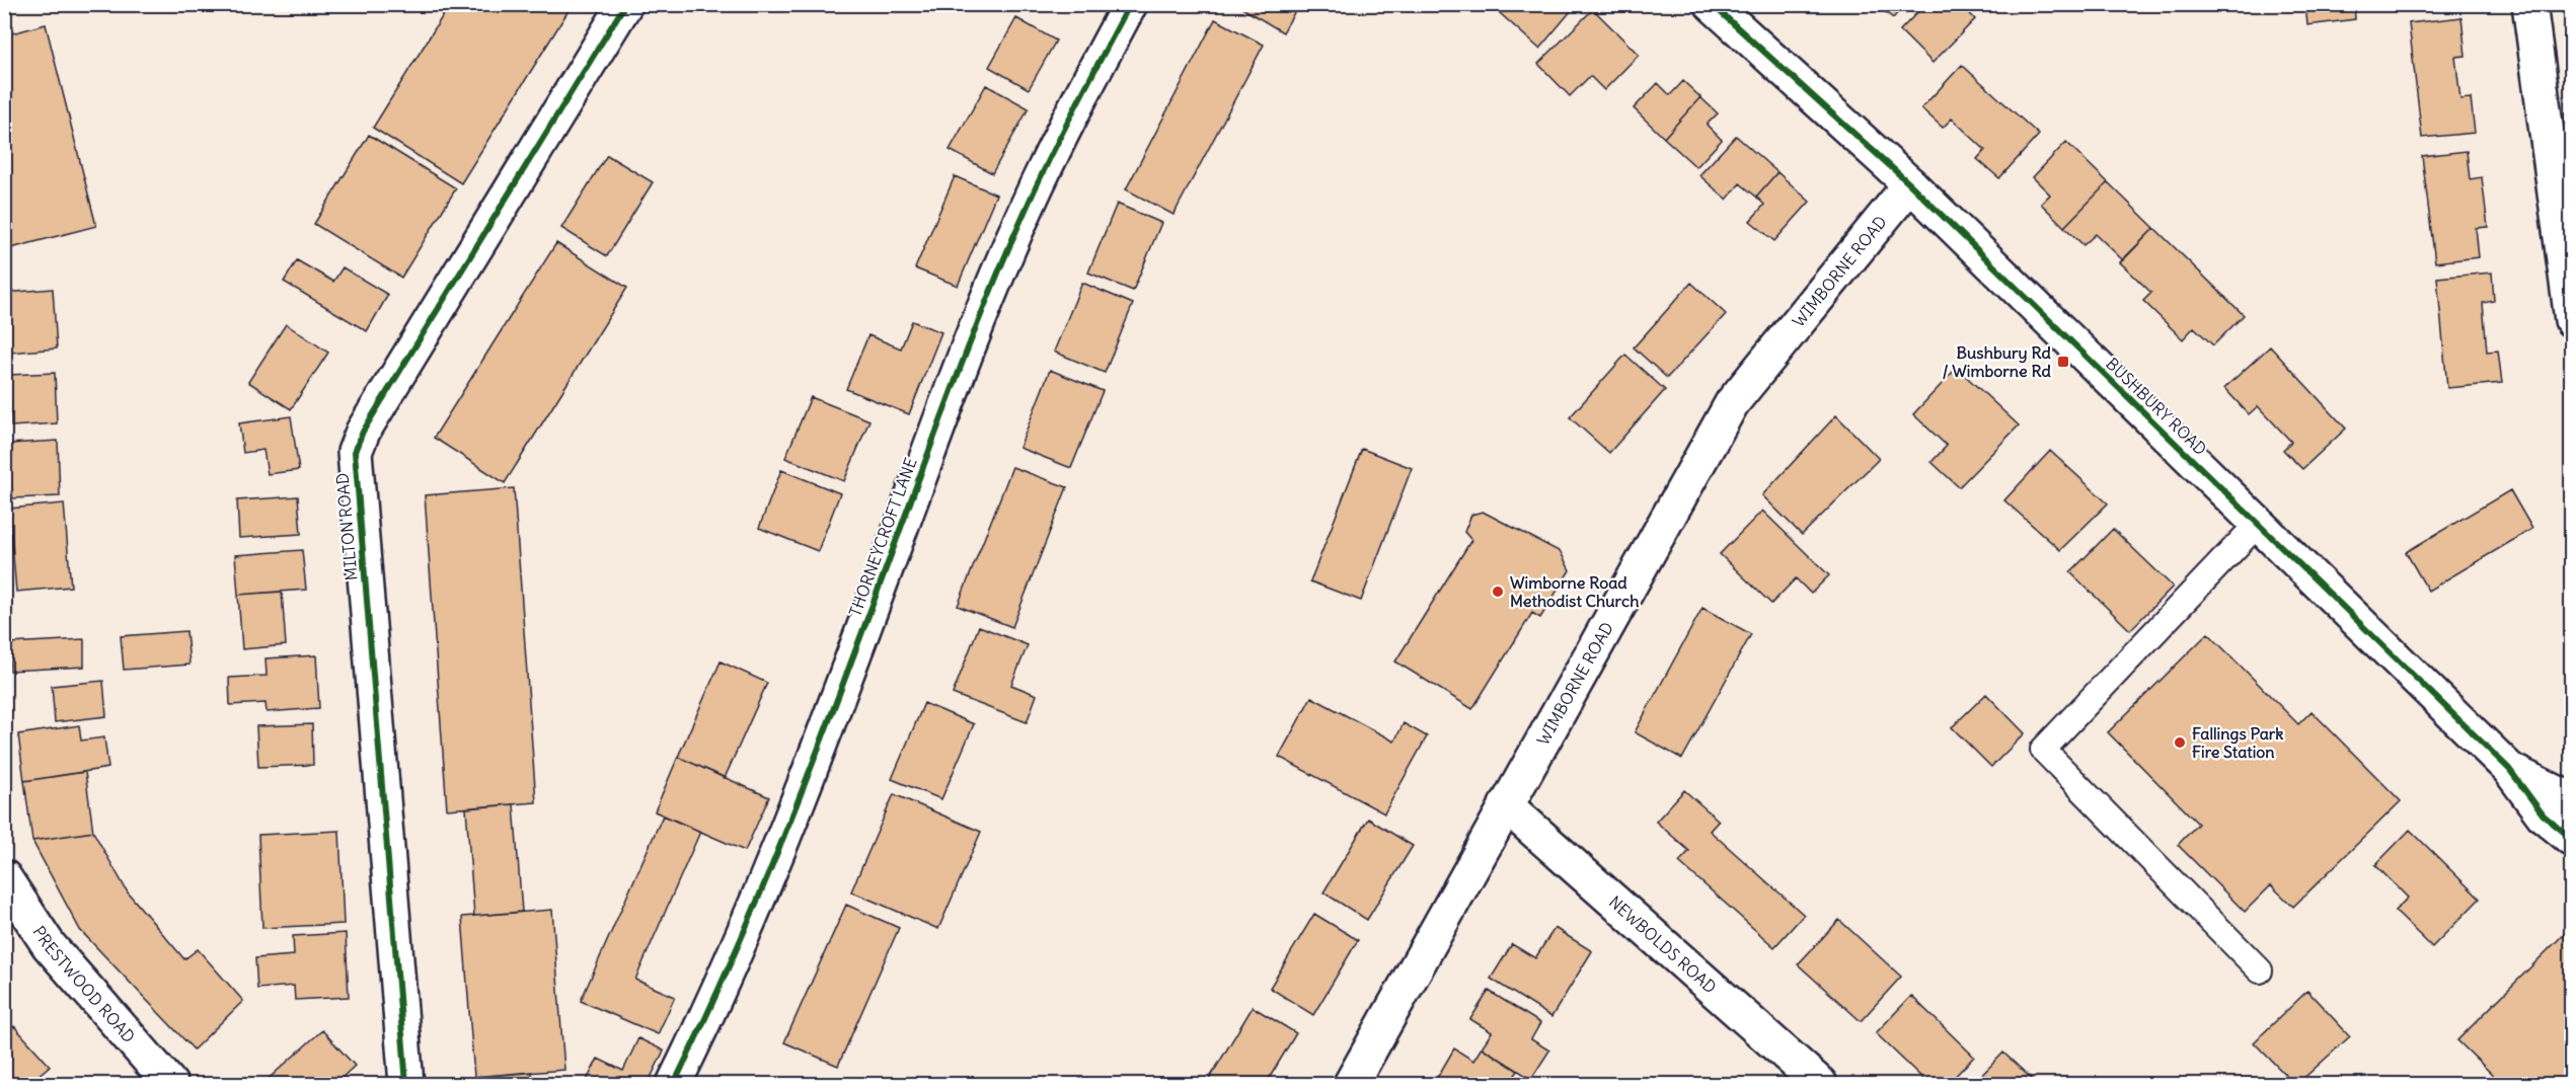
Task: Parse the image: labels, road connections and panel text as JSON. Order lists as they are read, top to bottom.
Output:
{
  "streets": {
    "main road": [
      "WIMBORNE ROAD",
      "BUSHBURY ROAD",
      "MILTON ROAD",
      "THORNEYCROFT LANE",
      "NEWBOLDS ROAD",
      "PRESTWOOD ROAD"
    ]
  },
  "crossings": [
    ["WIMBORNE ROAD", "BUSHBURY ROAD"],
    ["WIMBORNE ROAD", "NEWBOLDS ROAD"]
  ],
  "places": {
    "transit": ["Bushbury Rd / Wimborne Rd"],
    "other": ["Wimborne Road Methodist Church", "Fallings Park Fire Station"]
  }
}
